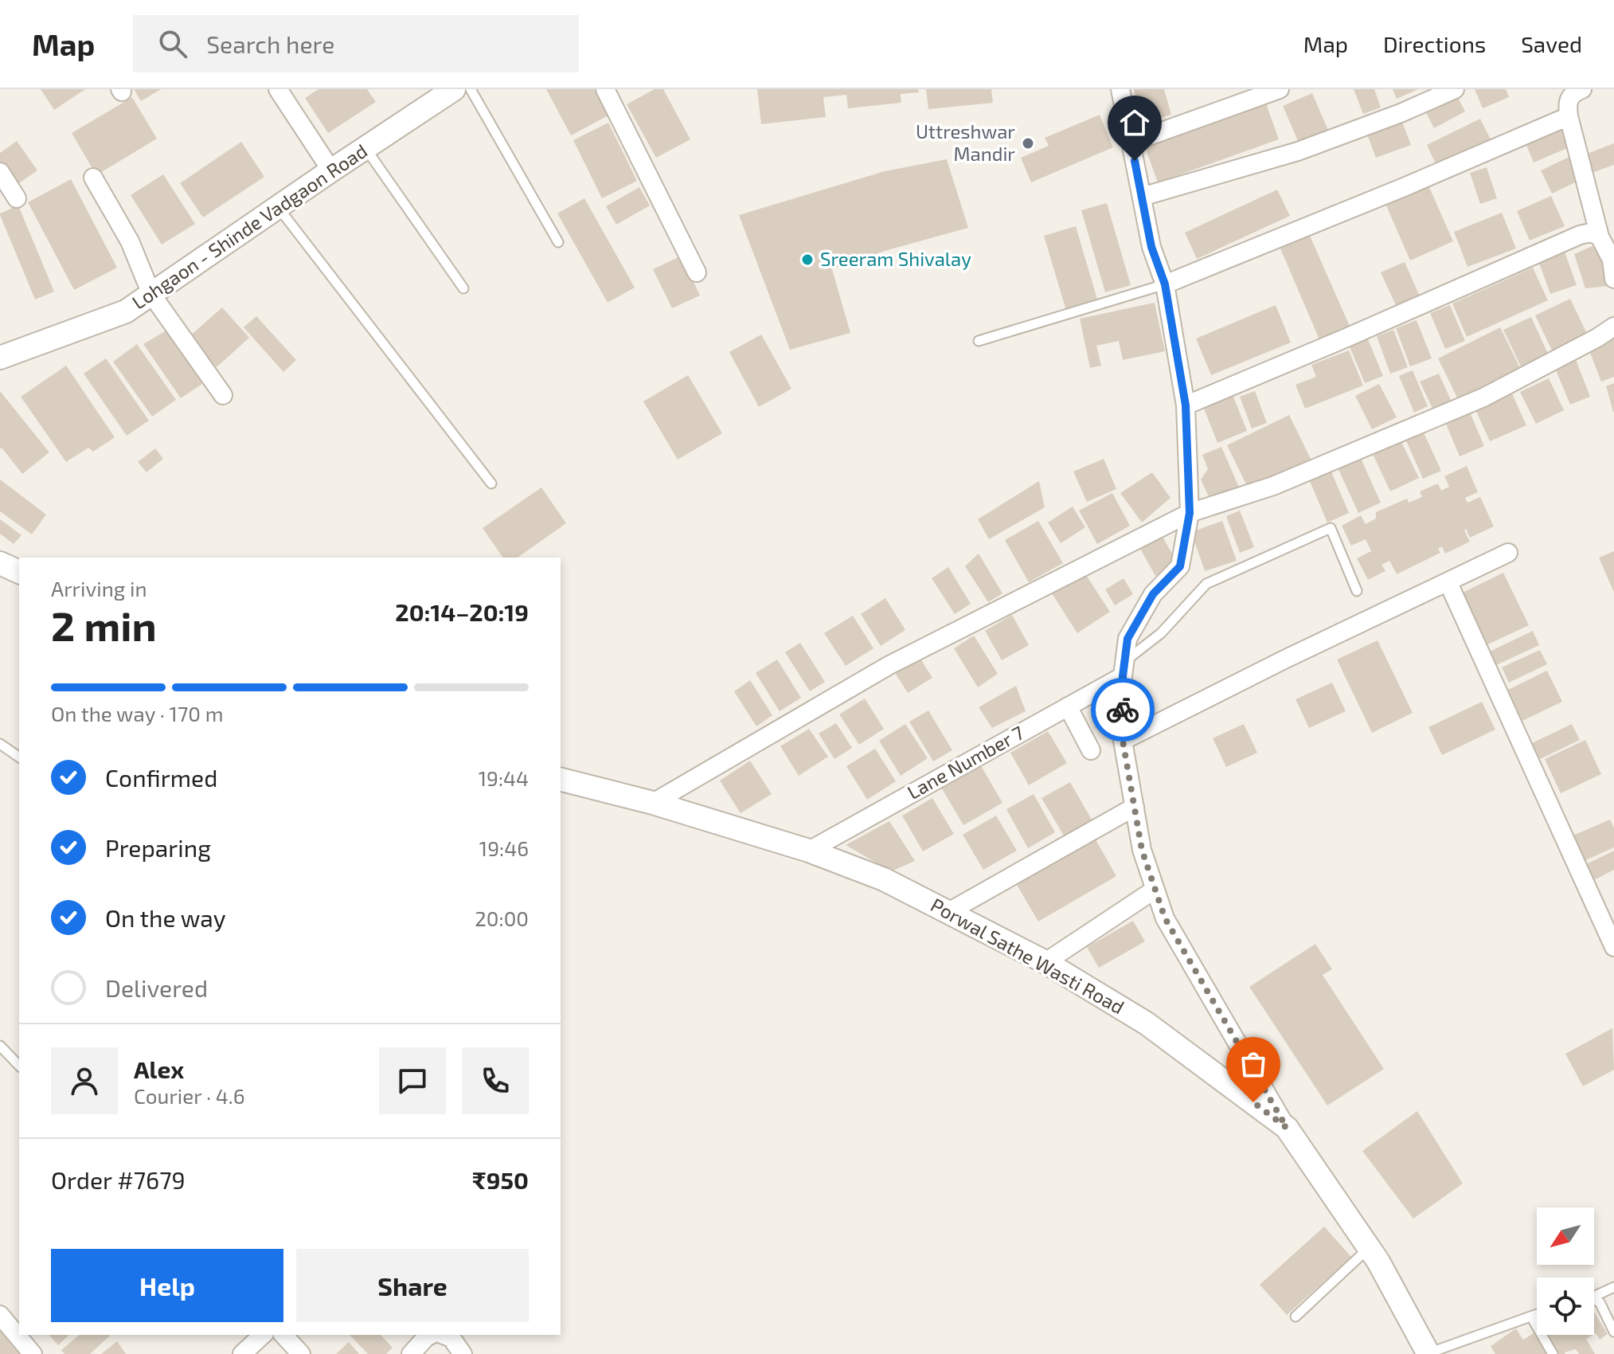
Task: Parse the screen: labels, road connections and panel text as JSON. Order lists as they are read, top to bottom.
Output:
{
  "streets": {
    "street": ["Lohgaon - Shinde Vadgaon Road", "Lane Number 7", "Porwal Sathe Wasti Road"]
  },
  "crossings": [
    ["Lane Number 7", "Porwal Sathe Wasti Road"]
  ],
  "places": ["Uttreshwar Mandir", "Sreeram Shivalay"],
  "north": "bottom left",
  "page": {
    "header": "Map",
    "search": "Search here",
    "nav": ["Map", "Directions", "Saved"],
    "heading": ["2 min", "Arriving in", "20:14–20:19"],
    "panel": [
      "Alex",
      "Courier · 4.6",
      "Order #7679",
      "₹950"
    ],
    "bar": "On the way · 170 m",
    "list": [
      ["Confirmed", "19:44"],
      ["Preparing", "19:46"],
      ["On the way", "20:00"],
      "Delivered"
    ],
    "buttons": ["Help", "Share"]
  }
}
